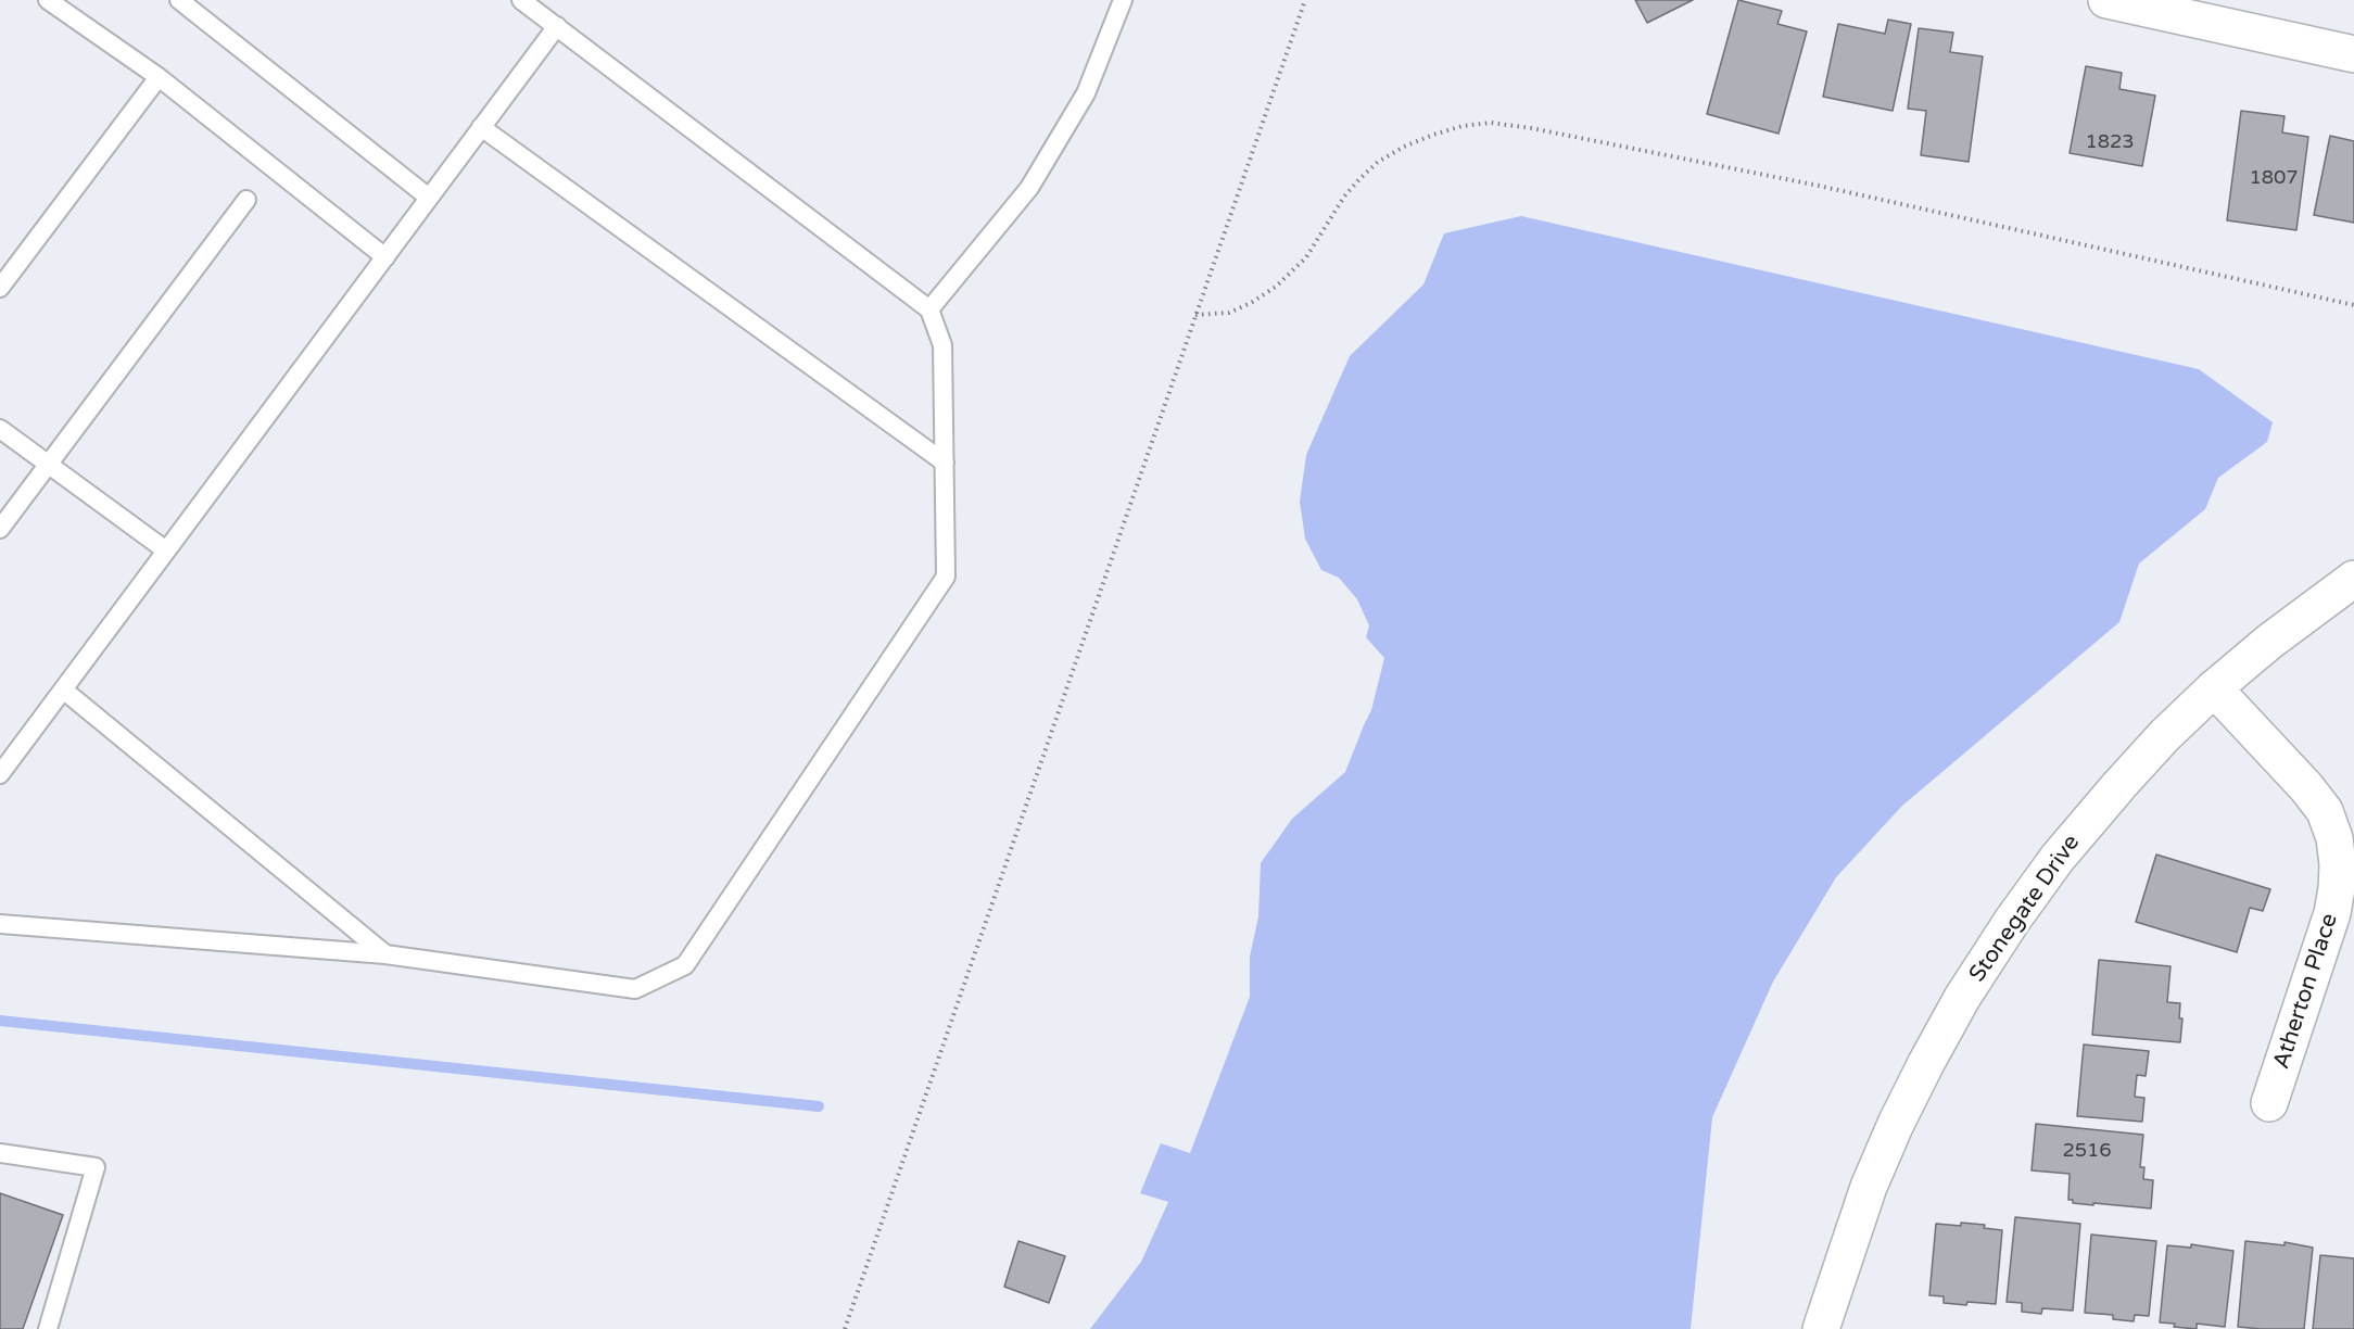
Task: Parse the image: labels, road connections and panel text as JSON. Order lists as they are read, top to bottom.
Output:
{
  "streets": {
    "street": ["Stonegate Drive", "Atherton Place"]
  },
  "crossings": [
    ["Stonegate Drive", "Atherton Place"]
  ],
  "house_numbers": ["1823", "1807", "2516"]
}
